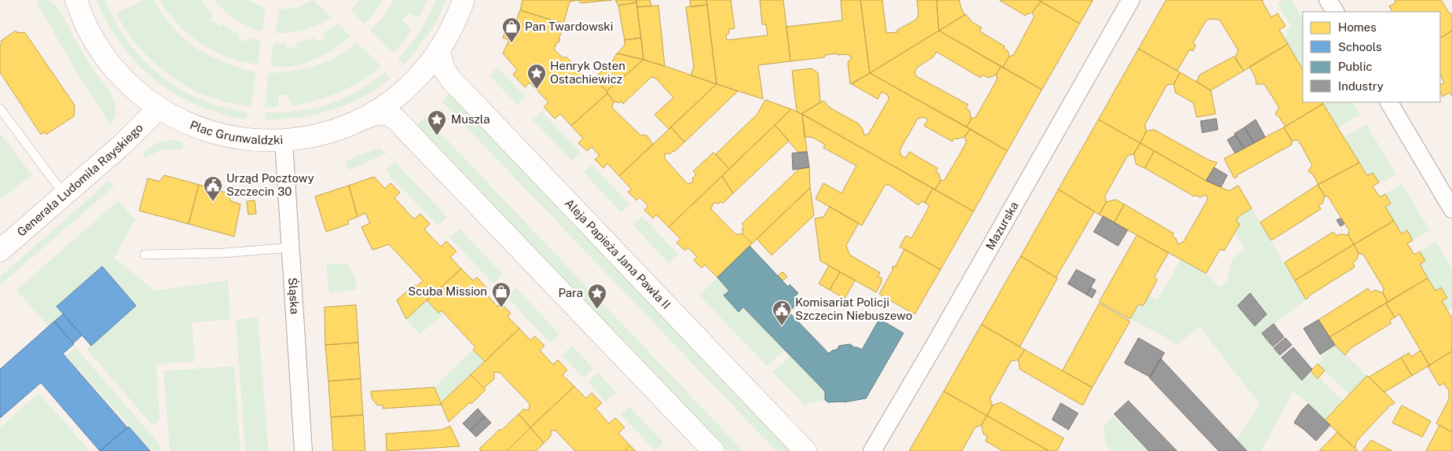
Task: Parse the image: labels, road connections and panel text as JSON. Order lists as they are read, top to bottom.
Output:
{
  "streets": {
    "street": [
      "Plac Grunwaldzki",
      "Generała Ludomiła Rayskiego",
      "Mazurska",
      "Aleja Papieża Jana Pawła II",
      "Śląska"
    ]
  },
  "crossings": [
    ["Plac Grunwaldzki", "Generała Ludomiła Rayskiego"],
    ["Plac Grunwaldzki", "Aleja Papieża Jana Pawła II"],
    ["Plac Grunwaldzki", "Śląska"]
  ],
  "places": {
    "shop": ["Pan Twardowski", "Scuba Mission"],
    "place": ["Henryk Osten Ostachiewicz", "Muszla", "Para"],
    "public building": ["Urząd Pocztowy Szczecin 30", "Komisariat Policji Szczecin Niebuszewo"]
  },
  "legend": [
    "Homes",
    "Schools",
    "Public",
    "Industry"
  ]
}
